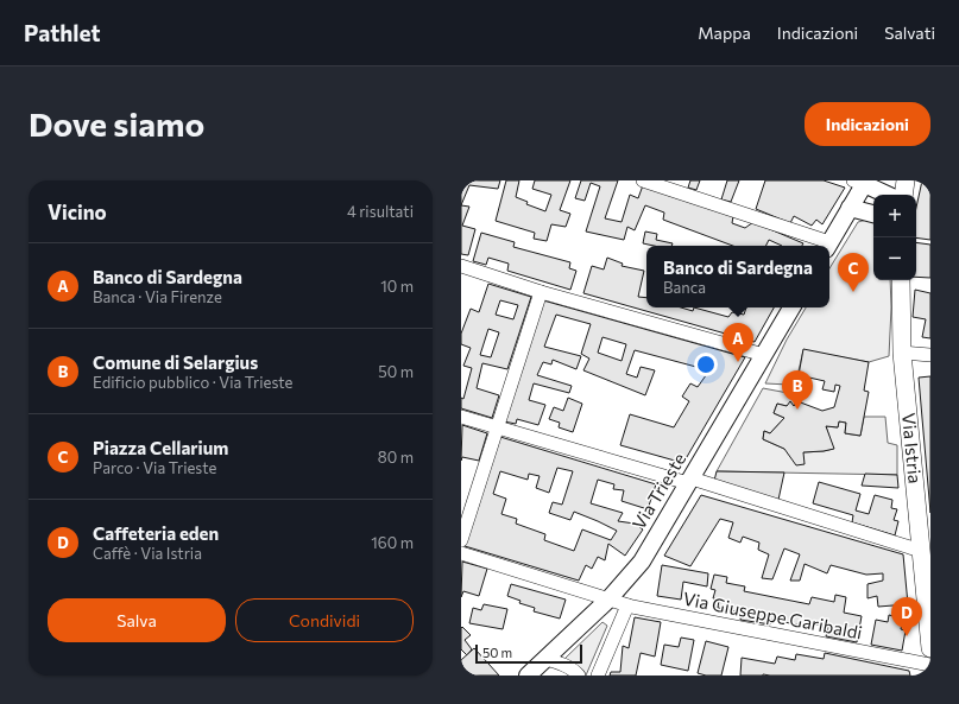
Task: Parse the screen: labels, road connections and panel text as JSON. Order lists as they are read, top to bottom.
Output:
{
  "streets": {
    "main road": ["Via Istria"],
    "street": ["Via Trieste", "Via Giuseppe Garibaldi"]
  },
  "crossings": [
    ["Via Trieste", "Via Giuseppe Garibaldi"]
  ],
  "scale_bar": "50 m",
  "page": {
    "header": "Pathlet",
    "nav": ["Mappa", "Indicazioni", "Salvati"],
    "buttons": [
      "Indicazioni",
      ["Salva", "Condividi"]
    ],
    "title": "Dove siamo",
    "heading": ["Vicino", "4 risultati"],
    "map_buttons": ["+", "−"],
    "list": [
      {
        "mark": "A",
        "name": "Banco di Sardegna",
        "note": "Banca · Via Firenze",
        "value": "10 m"
      },
      {
        "mark": "B",
        "name": "Comune di Selargius",
        "note": "Edificio pubblico · Via Trieste",
        "value": "50 m"
      },
      {
        "mark": "C",
        "name": "Piazza Cellarium",
        "note": "Parco · Via Trieste",
        "value": "80 m"
      },
      {
        "mark": "D",
        "name": "Caffeteria eden",
        "note": "Caffè · Via Istria",
        "value": "160 m"
      }
    ],
    "popup": ["Banco di Sardegna", "Banca"],
    "pins": [
      "C",
      "A",
      "B",
      "D"
    ],
    "scale": "50 m"
  }
}
